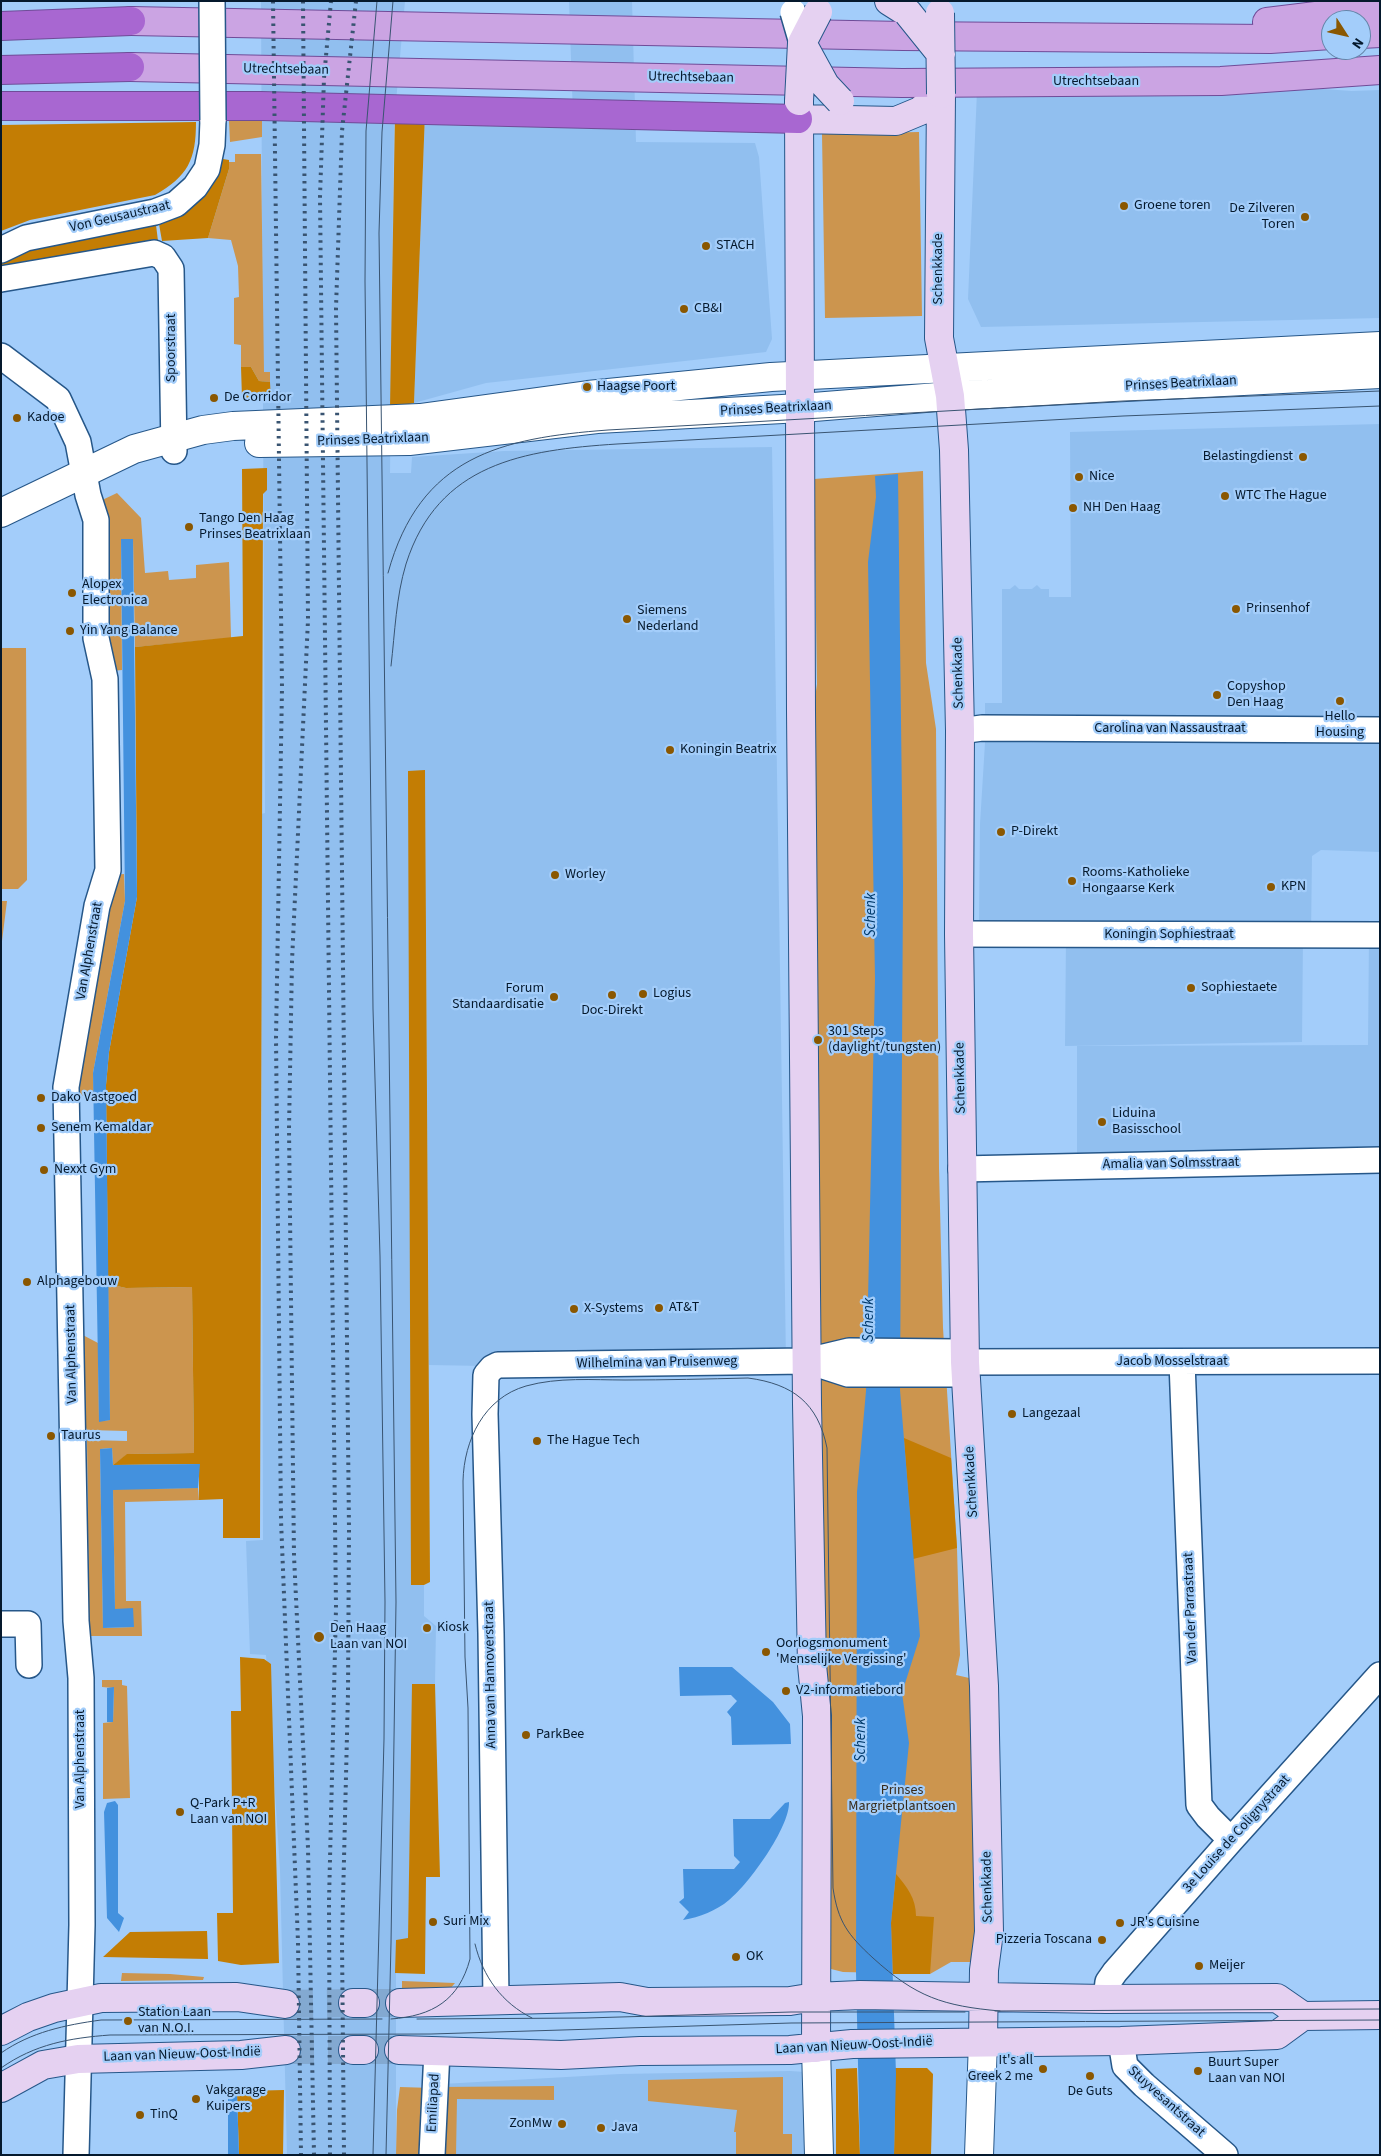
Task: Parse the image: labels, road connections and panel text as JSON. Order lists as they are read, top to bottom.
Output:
{
  "streets": {
    "highway": ["Utrechtsebaan"],
    "main road": ["Schenkkade", "Laan van Nieuw-Oost-Indië"],
    "street": [
      "Von Geusaustraat",
      "Spoorstraat",
      "Prinses Beatrixlaan",
      "Carolina van Nassaustraat",
      "Koningin Sophiestraat",
      "Van Alphenstraat",
      "Amalia van Solmsstraat",
      "Jacob Mosselstraat",
      "Wilhelmina van Pruisenweg",
      "Van der Parrastraat",
      "Anna van Hannoverstraat",
      "3e Louise de Colignystraat",
      "Stuyvesantstraat",
      "Emiliapad"
    ]
  },
  "crossings": [
    ["Schenkkade", "Prinses Beatrixlaan"],
    ["Schenkkade", "Carolina van Nassaustraat"],
    ["Schenkkade", "Koningin Sophiestraat"],
    ["Schenkkade", "Amalia van Solmsstraat"],
    ["Schenkkade", "Jacob Mosselstraat"],
    ["Schenkkade", "Wilhelmina van Pruisenweg"],
    ["Schenkkade", "Laan van Nieuw-Oost-Indië"],
    ["Spoorstraat", "Prinses Beatrixlaan"],
    ["Van Alphenstraat", "Laan van Nieuw-Oost-Indië"],
    ["Jacob Mosselstraat", "Wilhelmina van Pruisenweg"],
    ["Jacob Mosselstraat", "Van der Parrastraat"],
    ["Wilhelmina van Pruisenweg", "Anna van Hannoverstraat"],
    ["Van der Parrastraat", "3e Louise de Colignystraat"],
    ["Laan van Nieuw-Oost-Indië", "Stuyvesantstraat"],
    ["Laan van Nieuw-Oost-Indië", "Emiliapad"]
  ],
  "water": ["Schenk"],
  "parks": ["Prinses Margrietplantsoen"],
  "places": [
    "Groene toren",
    "De Zilveren Toren",
    "STACH",
    "CB&I",
    "Haagse Poort",
    "De Corridor",
    "Kadoe",
    "Belastingdienst",
    "Nice",
    "WTC The Hague",
    "NH Den Haag",
    "Tango Den Haag Prinses Beatrixlaan",
    "Alopex Electronica",
    "Prinsenhof",
    "Siemens Nederland",
    "Yin Yang Balance",
    "Copyshop Den Haag",
    "Hello Housing",
    "Koningin Beatrix",
    "P-Direkt",
    "Worley",
    "Rooms-Katholieke Hongaarse Kerk",
    "KPN",
    "Sophiestaete",
    "Logius",
    "Doc-Direkt",
    "Forum Standaardisatie",
    "301 Steps (daylight/tungsten)",
    "Dako Vastgoed",
    "Liduina Basisschool",
    "Senem Kemaldar",
    "Nexxt Gym",
    "Alphagebouw",
    "AT&T",
    "X-Systems",
    "Langezaal",
    "Taurus",
    "The Hague Tech",
    "Kiosk",
    "Den Haag Laan van NOI",
    "Oorlogsmonument 'Menselijke Vergissing'",
    "V2-informatiebord",
    "ParkBee",
    "Q-Park P+R Laan van NOI",
    "Suri Mix",
    "JR's Cuisine",
    "Pizzeria Toscana",
    "OK",
    "Meijer",
    "Station Laan van N.O.I.",
    "It's all Greek 2 me",
    "Buurt Super Laan van NOI",
    "De Guts",
    "Vakgarage Kuipers",
    "TinQ",
    "ZonMw",
    "Java"
  ],
  "north": "bottom right"
}
